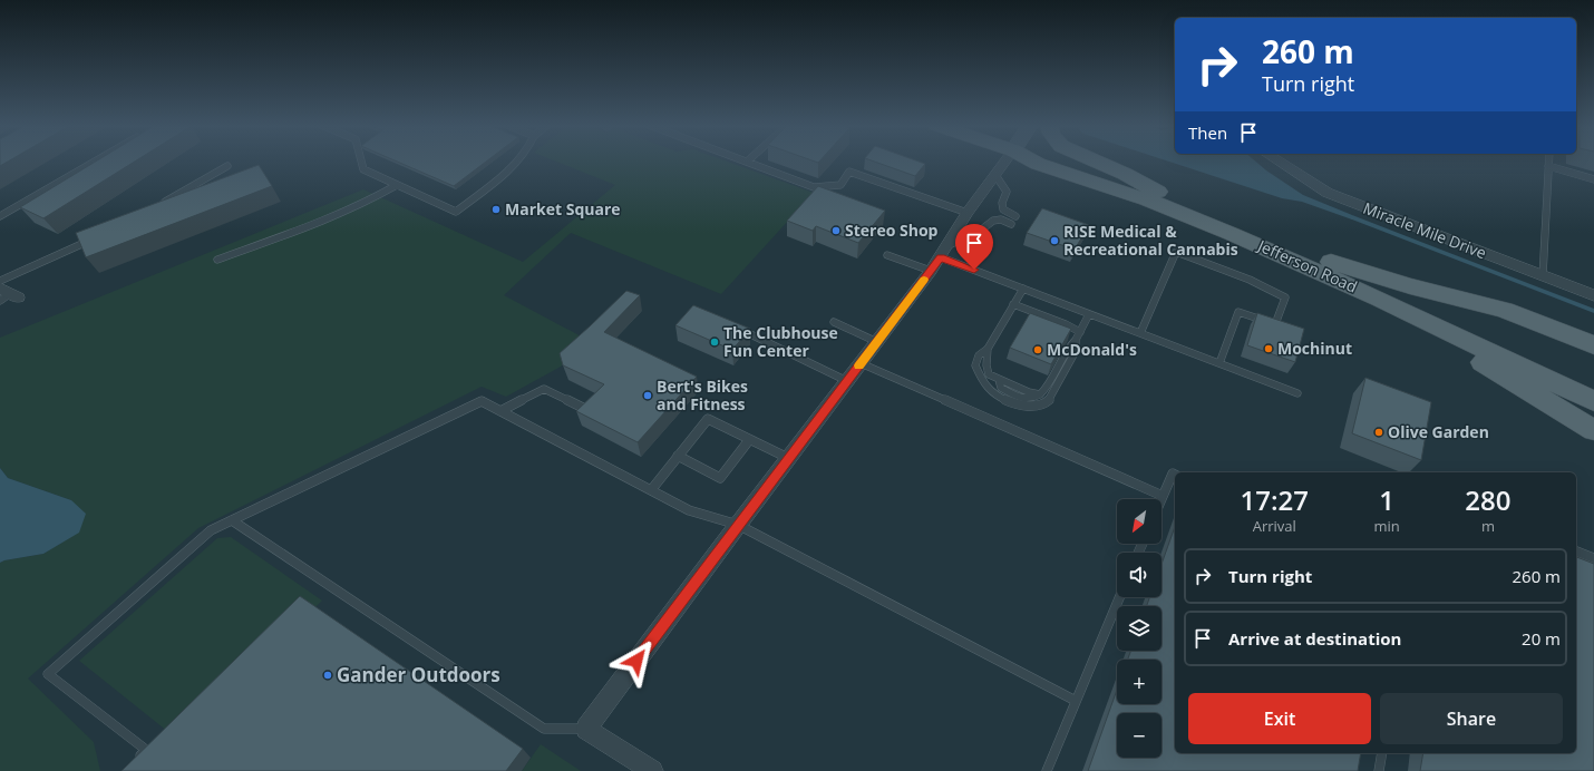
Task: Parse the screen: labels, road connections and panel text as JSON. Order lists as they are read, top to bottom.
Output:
{
  "streets": {
    "main road": ["Jefferson Road"],
    "street": ["Miracle Mile Drive"]
  },
  "places": [
    "Market Square",
    "Stereo Shop",
    "RISE Medical & Recreational Cannabis",
    "The Clubhouse Fun Center",
    "Mochinut",
    "McDonald's",
    "Bert's Bikes and Fitness",
    "Olive Garden",
    "Gander Outdoors"
  ],
  "north": "bottom left",
  "page": {
    "turn": ["260 m", "Turn right"],
    "then": "Then",
    "eta": [
      "17:27",
      "Arrival",
      "1",
      "min",
      "280",
      "m"
    ],
    "map_buttons": ["+", "−"],
    "list": [
      {
        "name": "Turn right",
        "value": "260 m"
      },
      {
        "name": "Arrive at destination",
        "value": "20 m"
      }
    ],
    "buttons": ["Exit", "Share"]
  }
}
